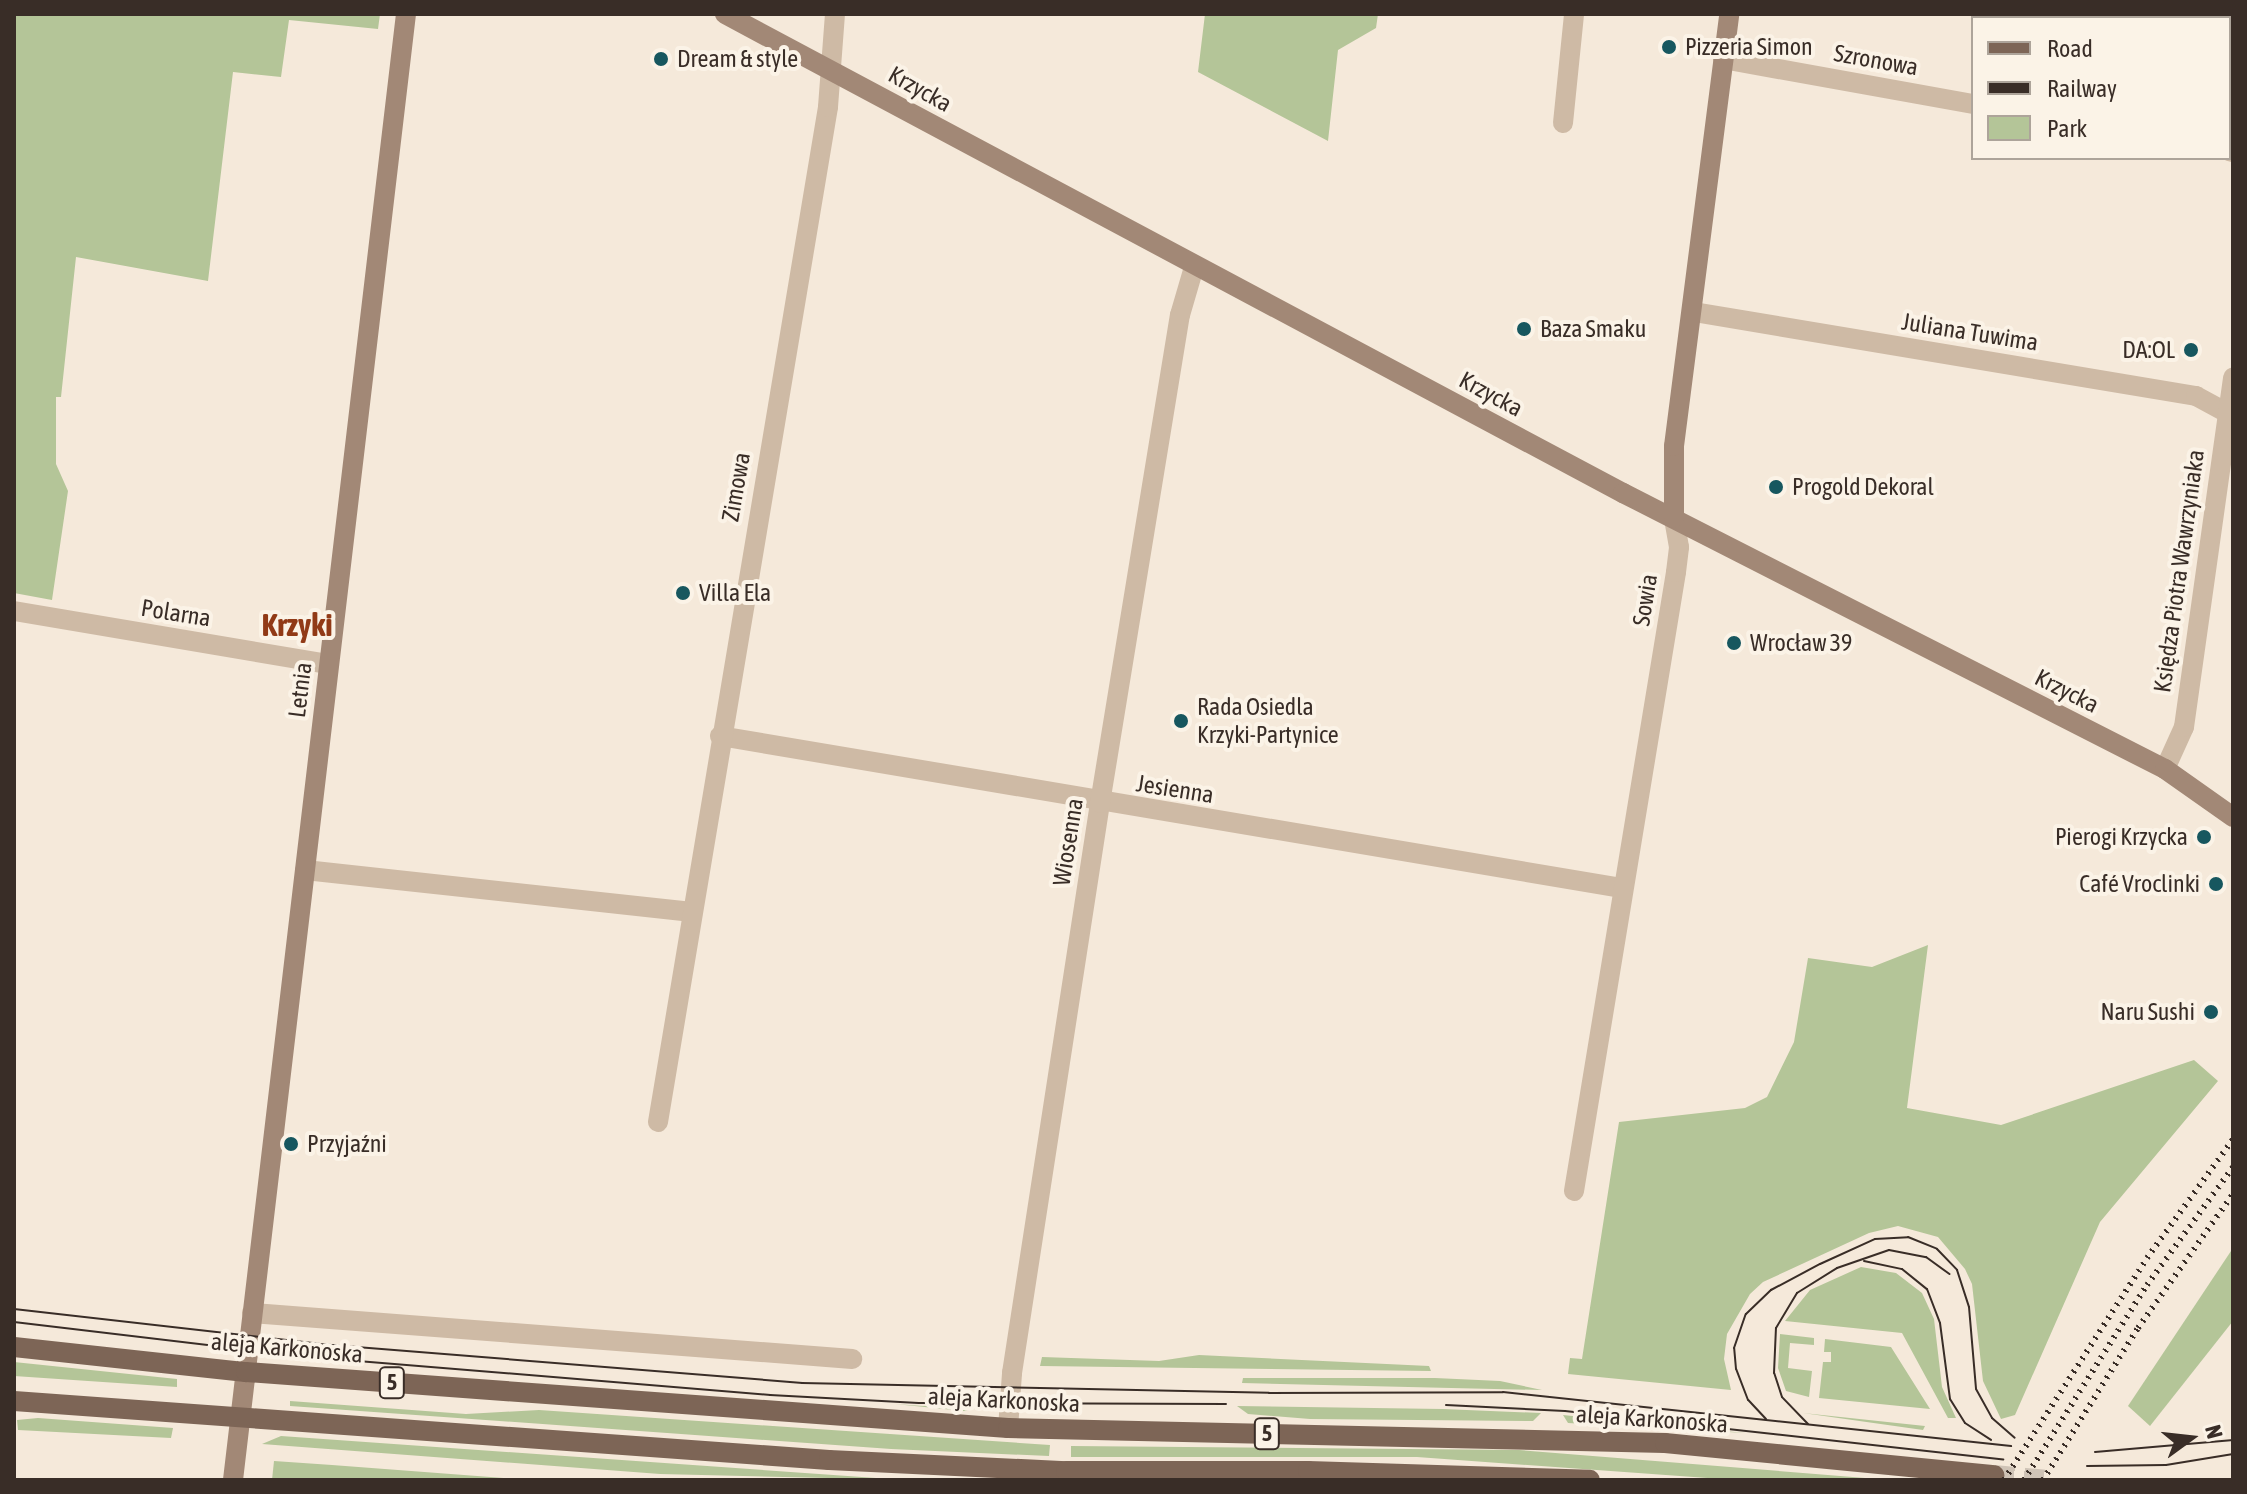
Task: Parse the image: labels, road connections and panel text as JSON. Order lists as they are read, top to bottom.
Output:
{
  "streets": {
    "main road": ["aleja Karkonoska", "5"],
    "street": [
      "Szronowa",
      "Krzycka",
      "Juliana Tuwima",
      "Zimowa",
      "Księdza Piotra Wawrzyniaka",
      "Sowia",
      "Polarna",
      "Letnia",
      "Jesienna",
      "Wiosenna"
    ]
  },
  "crossings": [
    ["Szronowa", "Sowia"],
    ["Krzycka", "Zimowa"],
    ["Krzycka", "Księdza Piotra Wawrzyniaka"],
    ["Krzycka", "Sowia"],
    ["Krzycka", "Wiosenna"],
    ["Juliana Tuwima", "Księdza Piotra Wawrzyniaka"],
    ["Juliana Tuwima", "Sowia"],
    ["Zimowa", "Jesienna"],
    ["Sowia", "Jesienna"],
    ["Polarna", "Letnia"],
    ["Letnia", "aleja Karkonoska"],
    ["Letnia", "5"],
    ["Jesienna", "Wiosenna"],
    ["Wiosenna", "aleja Karkonoska"]
  ],
  "districts": ["Krzyki"],
  "places": [
    "Pizzeria Simon",
    "Dream & style",
    "Baza Smaku",
    "DA:OL",
    "Progold Dekoral",
    "Villa Ela",
    "Wrocław 39",
    "Rada Osiedla Krzyki-Partynice",
    "Pierogi Krzycka",
    "Café Vroclinki",
    "Naru Sushi",
    "Przyjaźni"
  ],
  "legend": ["Road", "Railway", "Park"],
  "north": "right"
}
